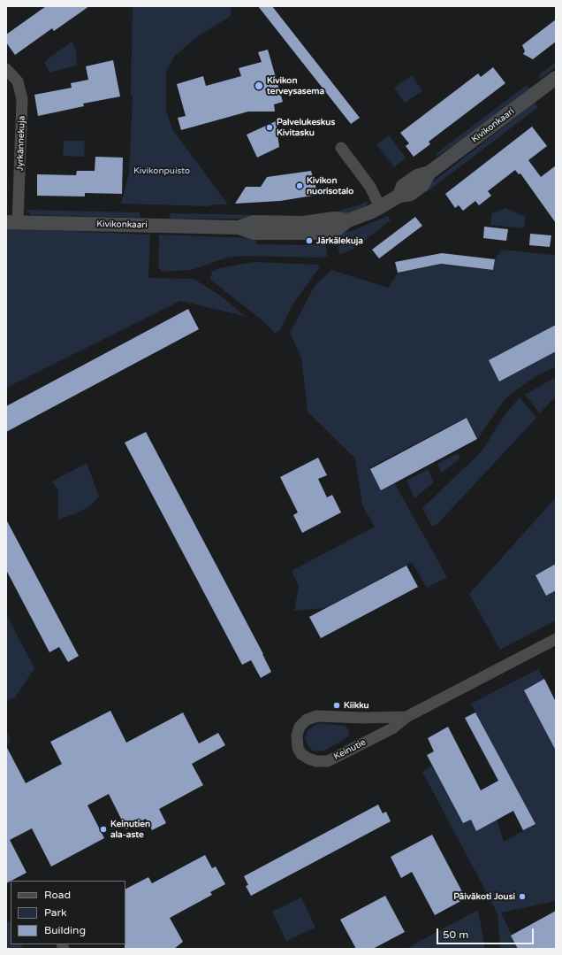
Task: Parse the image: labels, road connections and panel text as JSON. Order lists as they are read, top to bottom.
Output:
{
  "streets": {
    "street": ["Kivikonkaari", "Jyrkännekuja", "Keinutie"]
  },
  "crossings": [
    ["Kivikonkaari", "Jyrkännekuja"]
  ],
  "parks": ["Kivikonpuisto"],
  "places": [
    "Kivikon terveysasema",
    "Palvelukeskus Kivitasku",
    "Kivikon nuorisotalo",
    "Järkälekuja",
    "Kiikku",
    "Keinutien ala-aste",
    "Päiväkoti Jousi"
  ],
  "legend": ["Road", "Park", "Building"],
  "scale_bar": "50 m"
}
